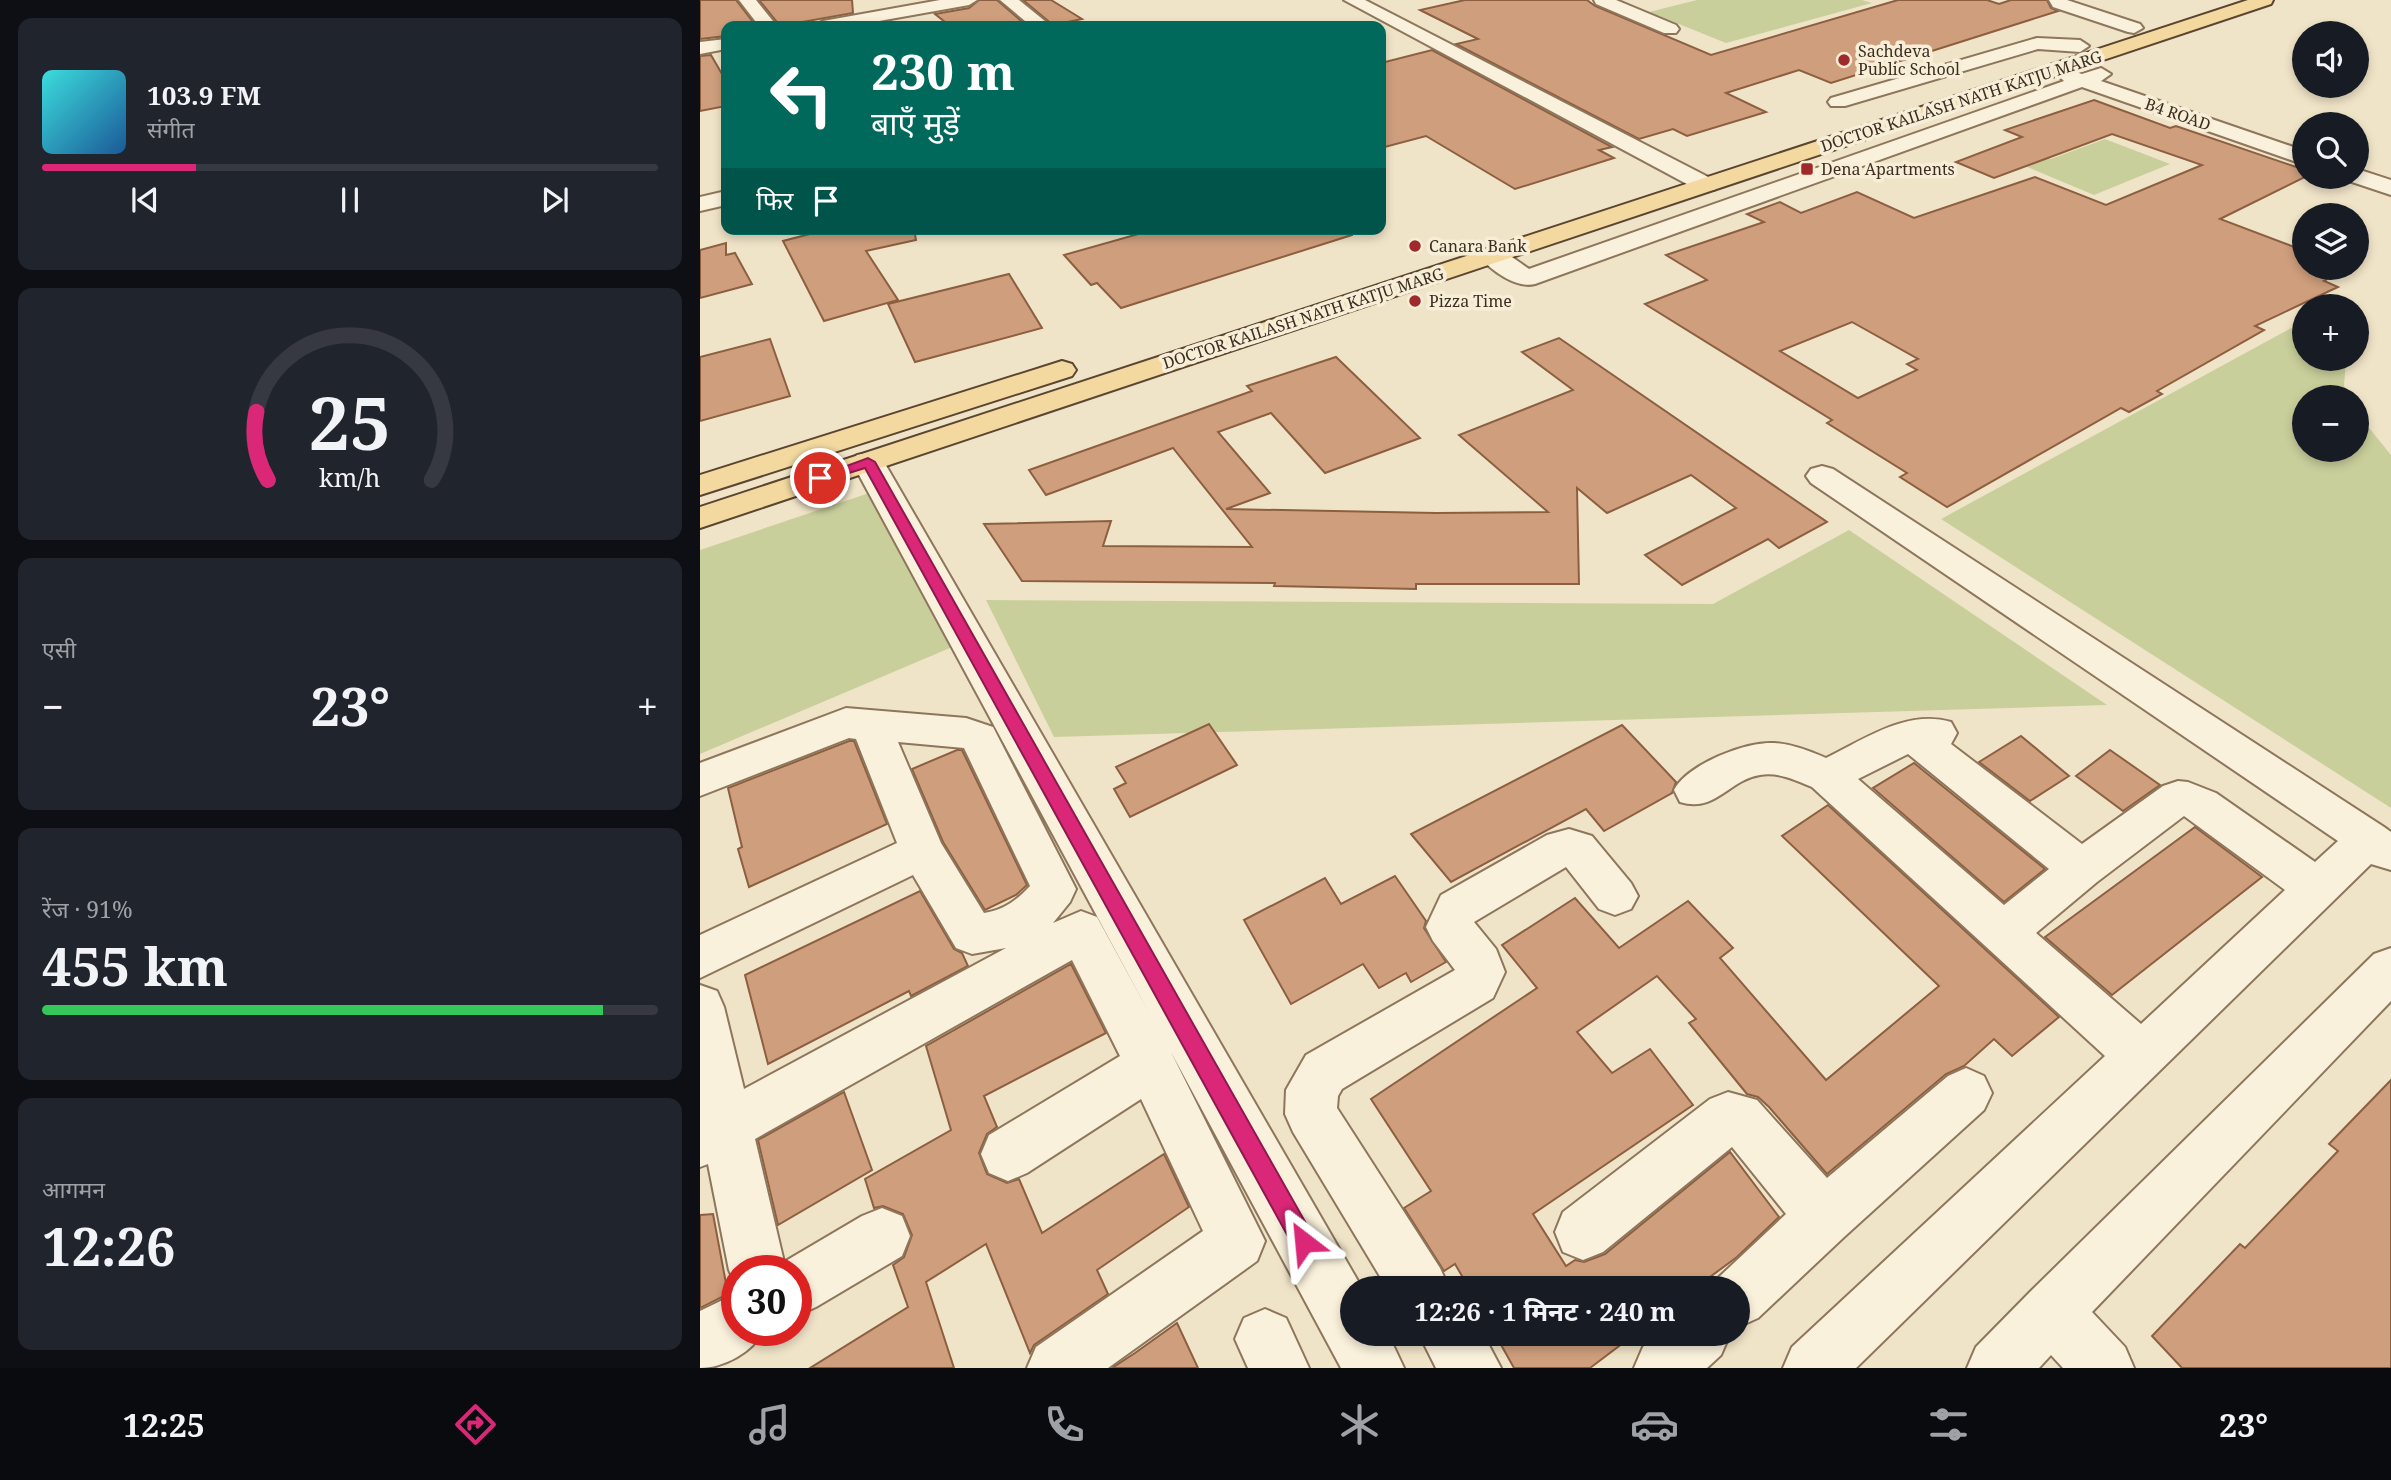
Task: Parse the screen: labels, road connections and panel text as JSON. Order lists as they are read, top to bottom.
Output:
{
  "streets": {
    "main road": ["DOCTOR KAILASH NATH KATJU MARG"],
    "street": ["B4 ROAD"]
  },
  "crossings": [
    ["DOCTOR KAILASH NATH KATJU MARG", "B4 ROAD"]
  ],
  "places": {
    "other": ["Sachdeva Public School", "Canara Bank", "Pizza Time"],
    "transit": ["Dena Apartments"]
  },
  "page": {
    "map_buttons": ["+", "−"],
    "turn": ["230 m", "बाएँ मुड़ें"],
    "song": ["103.9 FM", "संगीत"],
    "then": "फिर",
    "tile": [
      "एसी",
      ["रेंज · 91%", "455 km"],
      ["आगमन", "12:26"]
    ],
    "heat": ["−", "23°", "+"],
    "limit": "30",
    "trip": "12:26 · 1 मिनट · 240 m",
    "tabs": ["12:25", "23°"],
    "gauge": ["25", "km/h"]
  }
}
